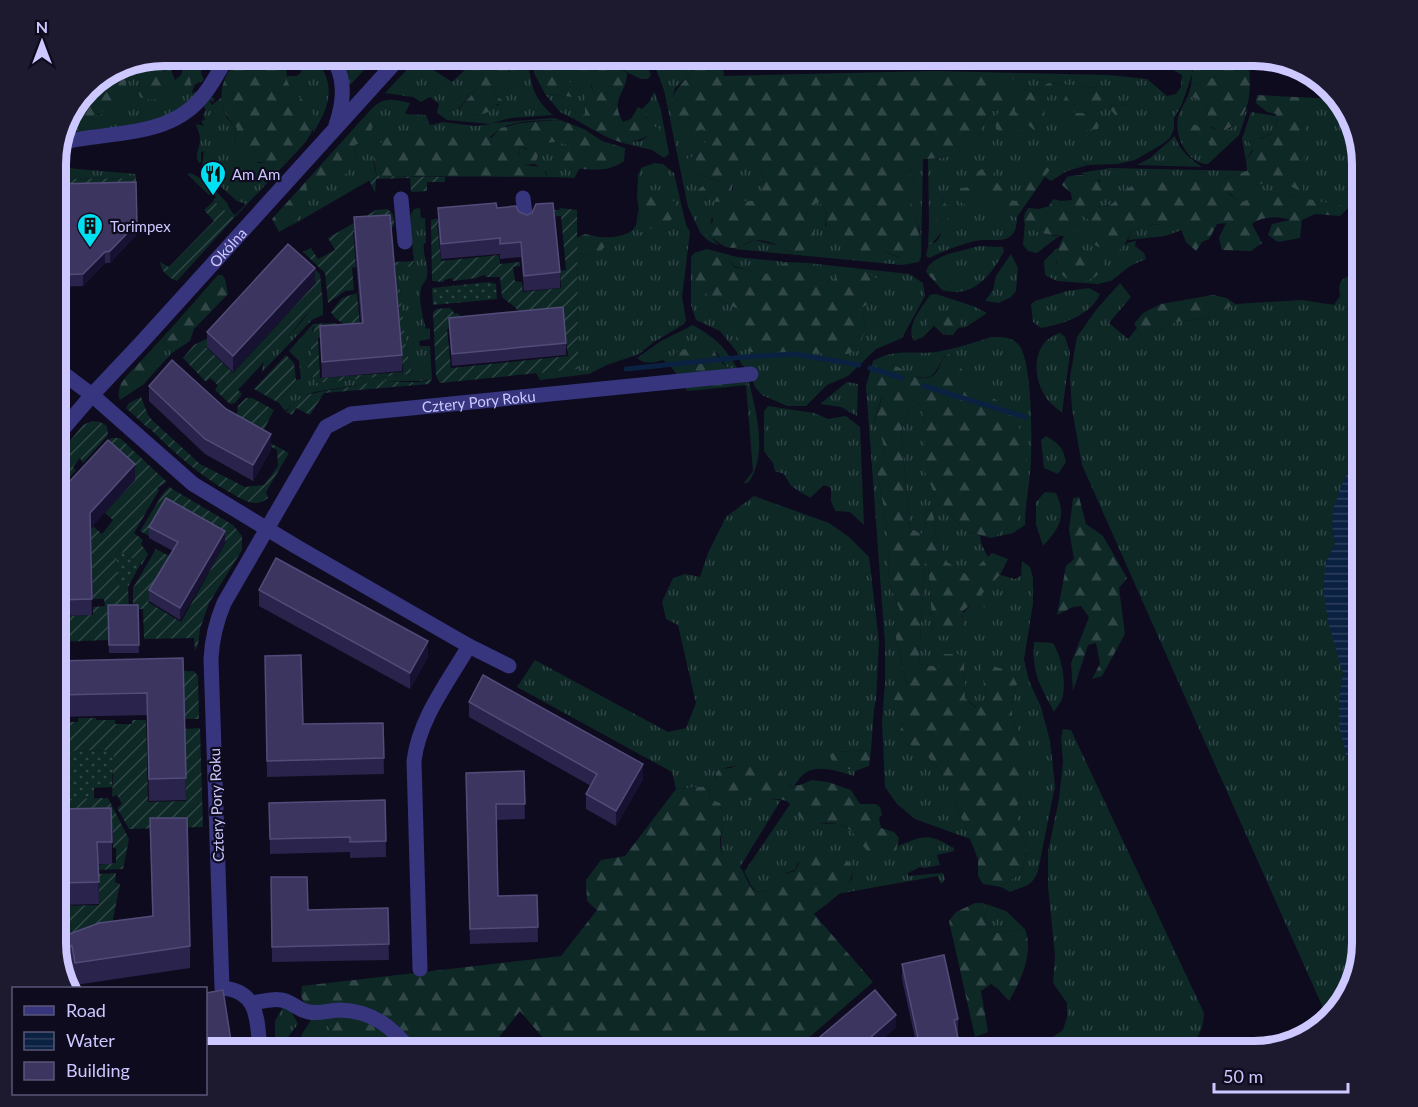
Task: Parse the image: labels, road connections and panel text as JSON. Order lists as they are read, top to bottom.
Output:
{
  "streets": {
    "street": ["Okólna", "Cztery Pory Roku"]
  },
  "places": {
    "restaurant": ["Am Am"],
    "building": ["Torimpex"]
  },
  "legend": ["Road", "Water", "Building"],
  "scale_bar": "50 m",
  "north": "top"
}
